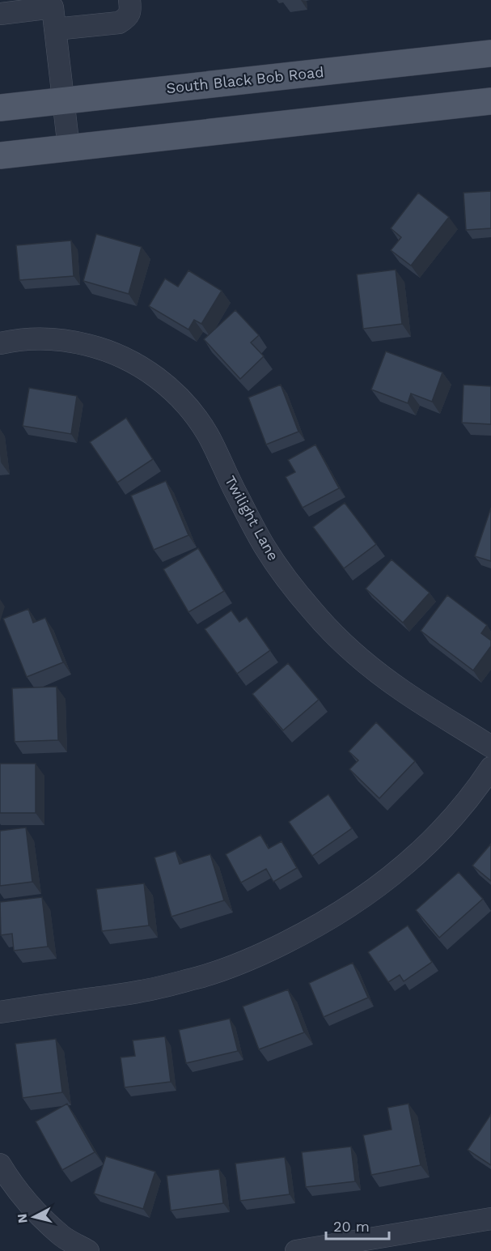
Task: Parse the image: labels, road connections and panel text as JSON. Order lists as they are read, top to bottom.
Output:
{
  "streets": {
    "main road": ["South Black Bob Road"],
    "street": ["Twilight Lane"]
  },
  "scale_bar": "20 m",
  "north": "left"
}
